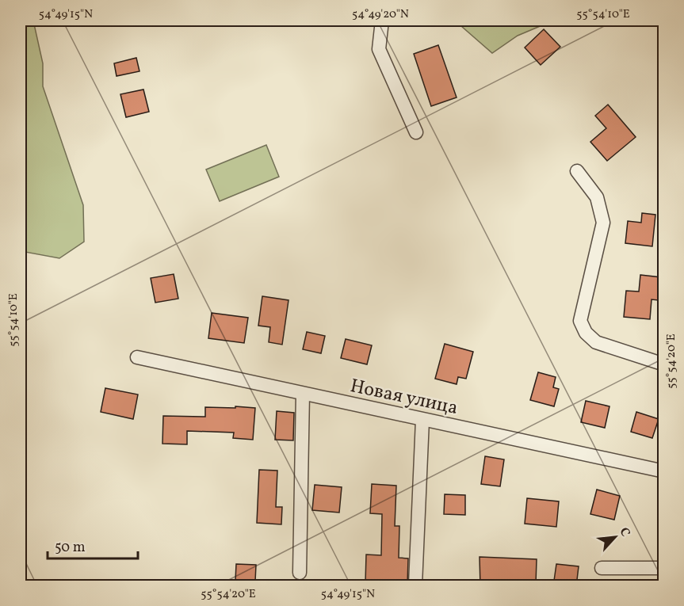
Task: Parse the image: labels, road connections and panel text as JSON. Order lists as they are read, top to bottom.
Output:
{
  "streets": {
    "street": ["Новая улица"]
  },
  "scale_bar": "50 m",
  "north": "top right",
  "coordinates": [
    "54°49'15\"N",
    "54°49'20\"N",
    "55°54'10\"E",
    "55°54'20\"E"
  ]
}
